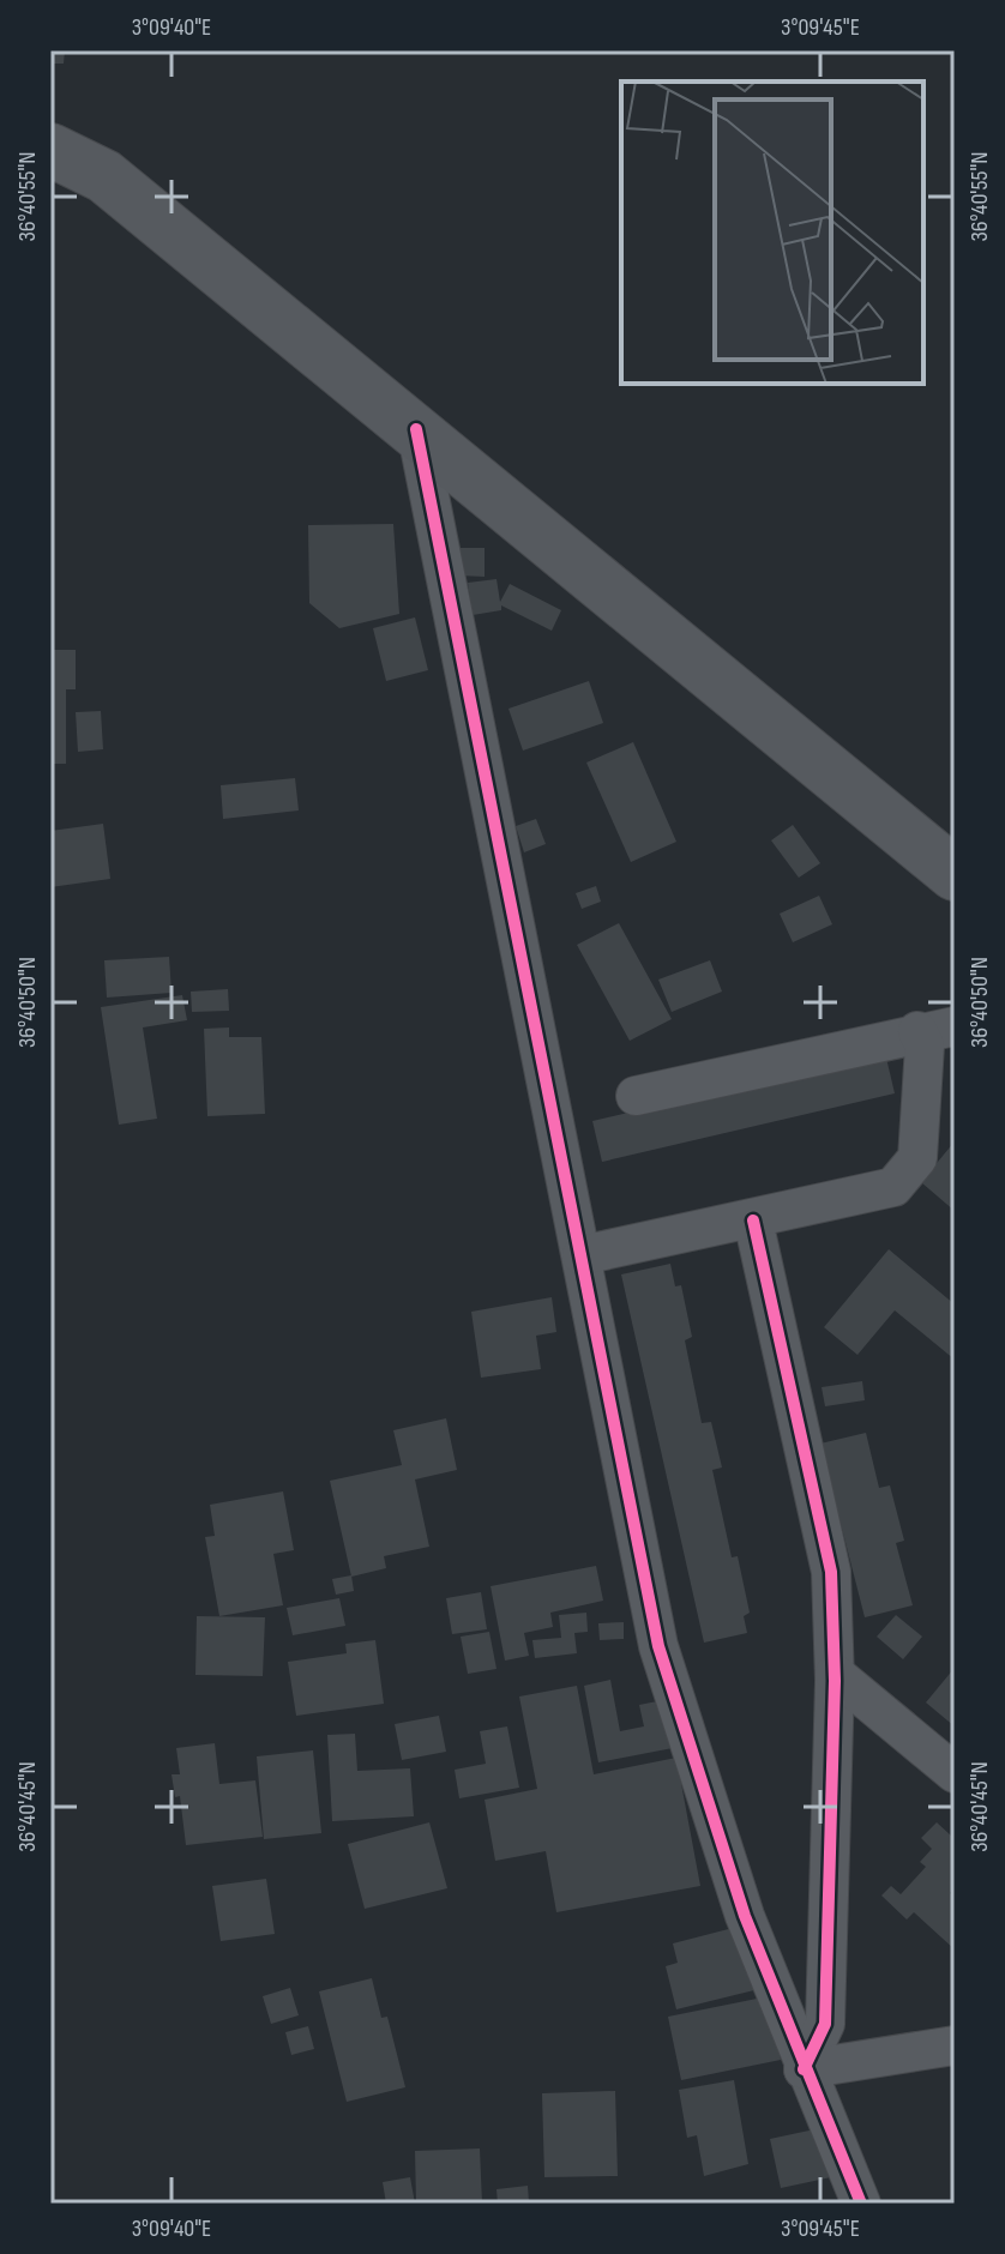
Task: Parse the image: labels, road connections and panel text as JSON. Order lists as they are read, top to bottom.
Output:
{
  "coordinates": [
    "3°09'40\"E",
    "3°09'45\"E",
    "36°40'55\"N",
    "36°40'50\"N",
    "36°40'45\"N"
  ]
}
